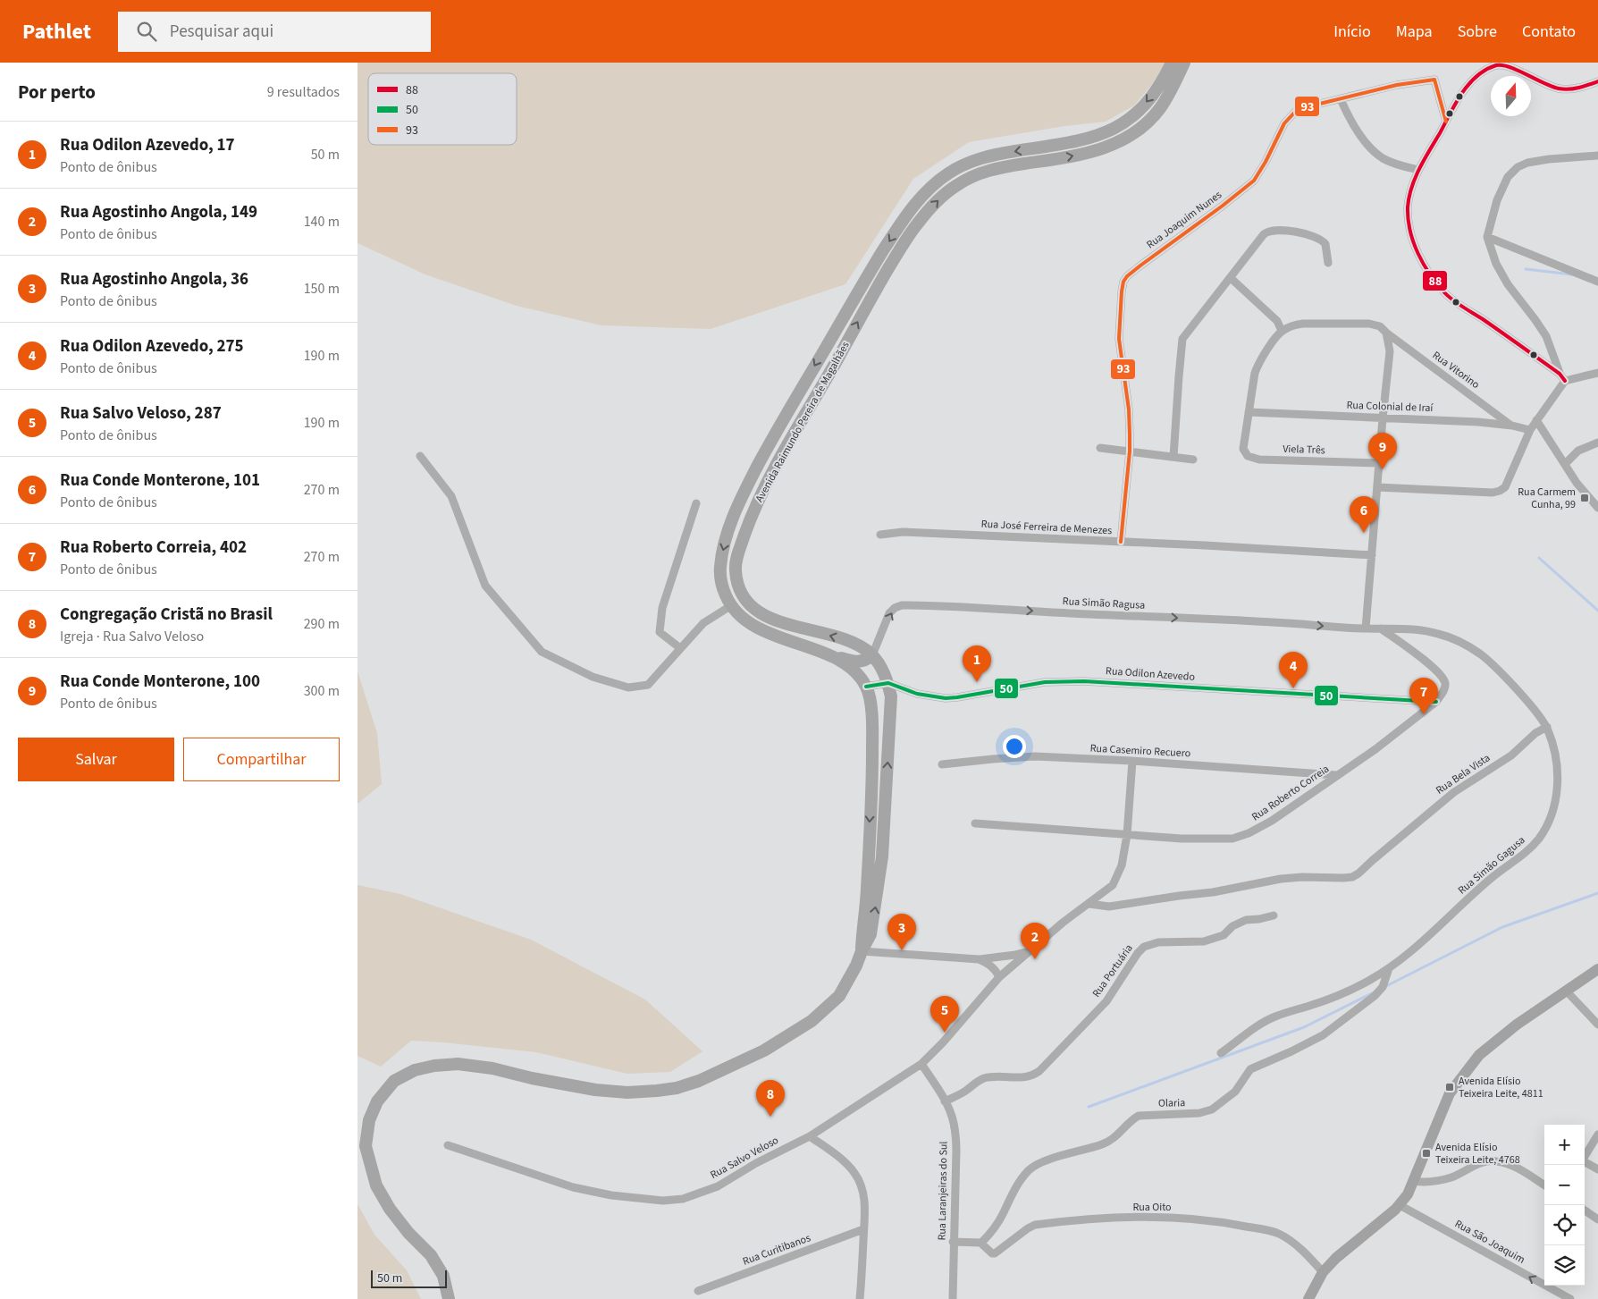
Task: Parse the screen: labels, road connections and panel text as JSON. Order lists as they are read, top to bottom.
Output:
{
  "streets": {
    "main road": ["Avenida Raimundo Pereira de Magalhães"],
    "street": [
      "Rua Joaquim Nunes",
      "Rua Vitorino",
      "Rua Colonial de Iraí",
      "Viela Três",
      "Rua José Ferreira de Menezes",
      "Rua Simão Ragusa",
      "Rua Odilon Azevedo",
      "Rua Casemiro Recuero",
      "Rua Bela Vista",
      "Rua Roberto Correia",
      "Rua Simão Gagusa",
      "Rua Portuária",
      "Olaria",
      "Rua Salvo Veloso",
      "Rua Laranjeiras do Sul",
      "Rua Oito",
      "Rua São Joaquim",
      "Rua Curitibanos"
    ]
  },
  "crossings": [
    ["Rua Joaquim Nunes", "Rua José Ferreira de Menezes"],
    ["Rua Vitorino", "Rua Colonial de Iraí"],
    ["Rua Colonial de Iraí", "Viela Três"],
    ["Avenida Raimundo Pereira de Magalhães", "Rua Simão Ragusa"],
    ["Avenida Raimundo Pereira de Magalhães", "Rua Odilon Azevedo"],
    ["Rua Simão Ragusa", "Rua Simão Gagusa"],
    ["Rua Odilon Azevedo", "Rua Roberto Correia"],
    ["Rua Casemiro Recuero", "Rua Roberto Correia"],
    ["Rua Casemiro Recuero", "Rua Salvo Veloso"],
    ["Rua Bela Vista", "Rua Simão Gagusa"],
    ["Rua Bela Vista", "Rua Salvo Veloso"],
    ["Rua Roberto Correia", "Rua Simão Gagusa"],
    ["Rua Roberto Correia", "Rua Salvo Veloso"],
    ["Rua Simão Gagusa", "Olaria"],
    ["Rua Portuária", "Rua Laranjeiras do Sul"],
    ["Olaria", "Rua Oito"],
    ["Rua Salvo Veloso", "Rua Laranjeiras do Sul"]
  ],
  "one_way": ["Rua Simão Ragusa", "Rua São Joaquim"],
  "places": {
    "transit": ["Rua Carmem Cunha, 99", "Avenida Elísio Teixeira Leite, 4811", "Avenida Elísio Teixeira Leite, 4768"]
  },
  "lines": ["transit line 88", "transit line 93", "transit line 50"],
  "legend": ["88", "50", "93"],
  "scale_bar": "50 m",
  "north": "top",
  "page": {
    "header": "Pathlet",
    "search": "Pesquisar aqui",
    "nav": [
      "Início",
      "Mapa",
      "Sobre",
      "Contato"
    ],
    "heading": ["Por perto", "9 resultados"],
    "list": [
      {
        "mark": "1",
        "name": "Rua Odilon Azevedo, 17",
        "note": "Ponto de ônibus",
        "value": "50 m"
      },
      {
        "mark": "2",
        "name": "Rua Agostinho Angola, 149",
        "note": "Ponto de ônibus",
        "value": "140 m"
      },
      {
        "mark": "3",
        "name": "Rua Agostinho Angola, 36",
        "note": "Ponto de ônibus",
        "value": "150 m"
      },
      {
        "mark": "4",
        "name": "Rua Odilon Azevedo, 275",
        "note": "Ponto de ônibus",
        "value": "190 m"
      },
      {
        "mark": "5",
        "name": "Rua Salvo Veloso, 287",
        "note": "Ponto de ônibus",
        "value": "190 m"
      },
      {
        "mark": "6",
        "name": "Rua Conde Monterone, 101",
        "note": "Ponto de ônibus",
        "value": "270 m"
      },
      {
        "mark": "7",
        "name": "Rua Roberto Correia, 402",
        "note": "Ponto de ônibus",
        "value": "270 m"
      },
      {
        "mark": "8",
        "name": "Congregação Cristã no Brasil",
        "note": "Igreja · Rua Salvo Veloso",
        "value": "290 m"
      },
      {
        "mark": "9",
        "name": "Rua Conde Monterone, 100",
        "note": "Ponto de ônibus",
        "value": "300 m"
      }
    ],
    "pins": [
      "9",
      "6",
      "1",
      "4",
      "7",
      "3",
      "2",
      "5",
      "8"
    ],
    "buttons": ["Salvar", "Compartilhar"],
    "map_buttons": ["+", "−"],
    "scale": "50 m"
  }
}
